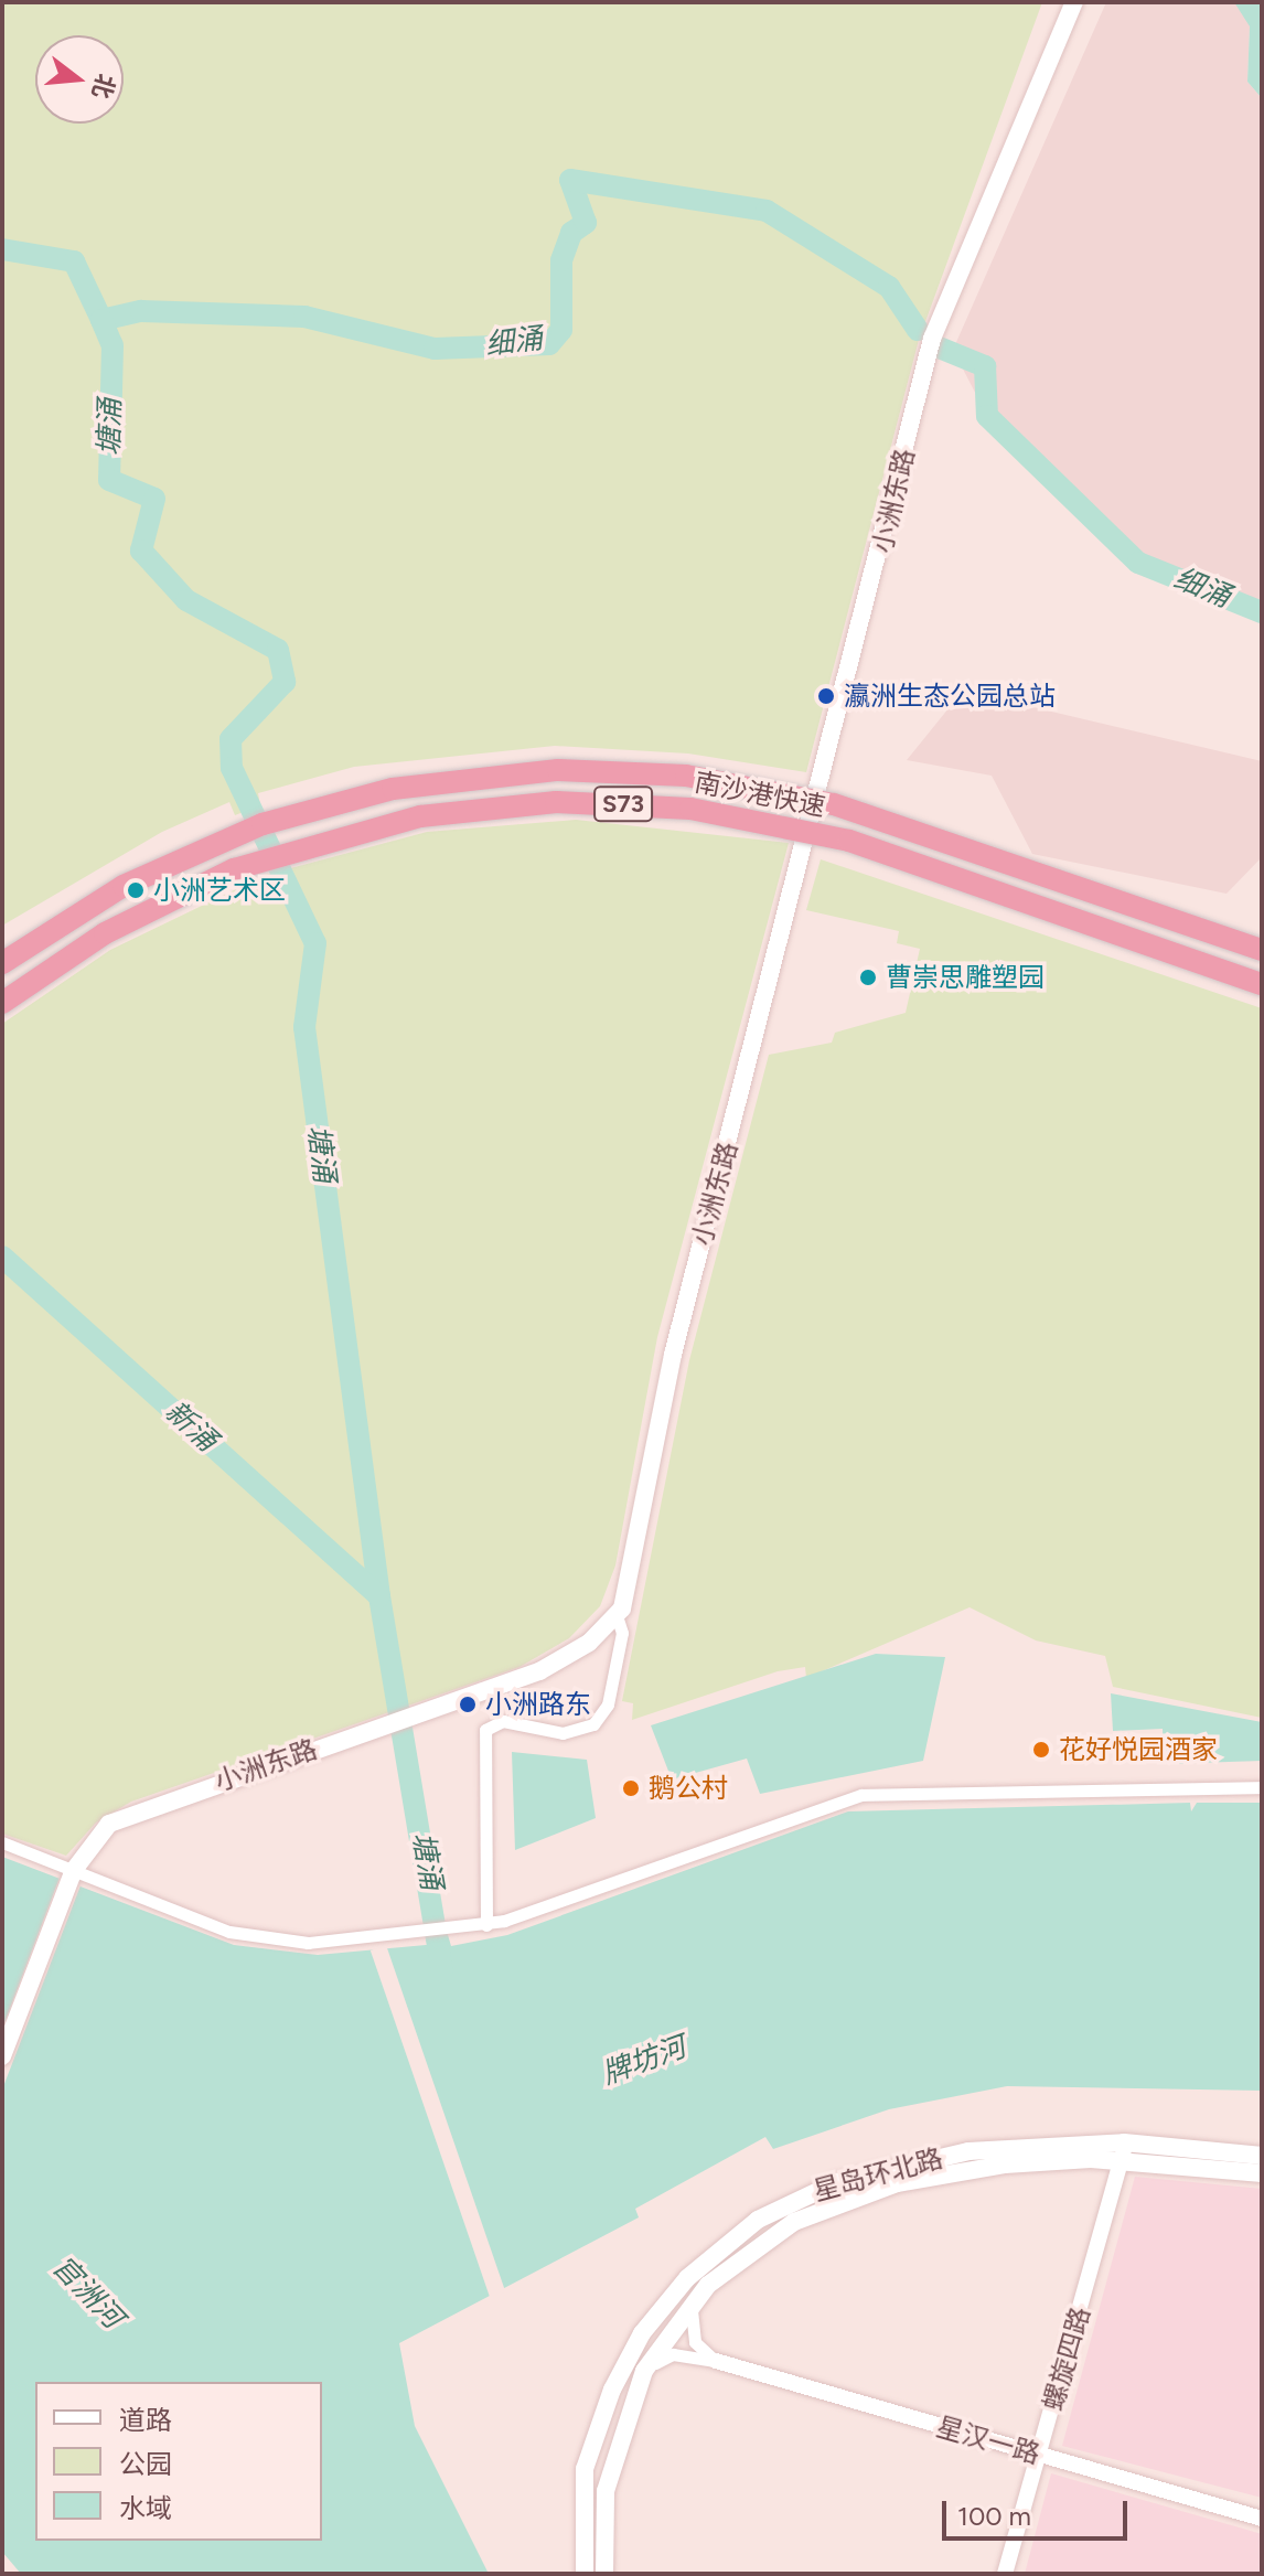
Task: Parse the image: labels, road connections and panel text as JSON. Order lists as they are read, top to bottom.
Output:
{
  "streets": {
    "highway": ["南沙港快速", "S73"],
    "main road": ["小洲东路", "星岛环北路"],
    "street": ["螺旋四路", "星汉一路"]
  },
  "crossings": [
    ["星岛环北路", "螺旋四路"],
    ["星岛环北路", "星汉一路"],
    ["螺旋四路", "星汉一路"]
  ],
  "water": [
    "细涌",
    "塘涌",
    "新涌",
    "牌坊河",
    "官洲河"
  ],
  "places": [
    "瀛洲生态公园总站",
    "小洲艺术区",
    "曹崇思雕塑园",
    "小洲路东",
    "花好悦园酒家",
    "鹅公村"
  ],
  "legend": ["道路", "公园", "水域"],
  "scale_bar": "100 m",
  "north": "right"
}
